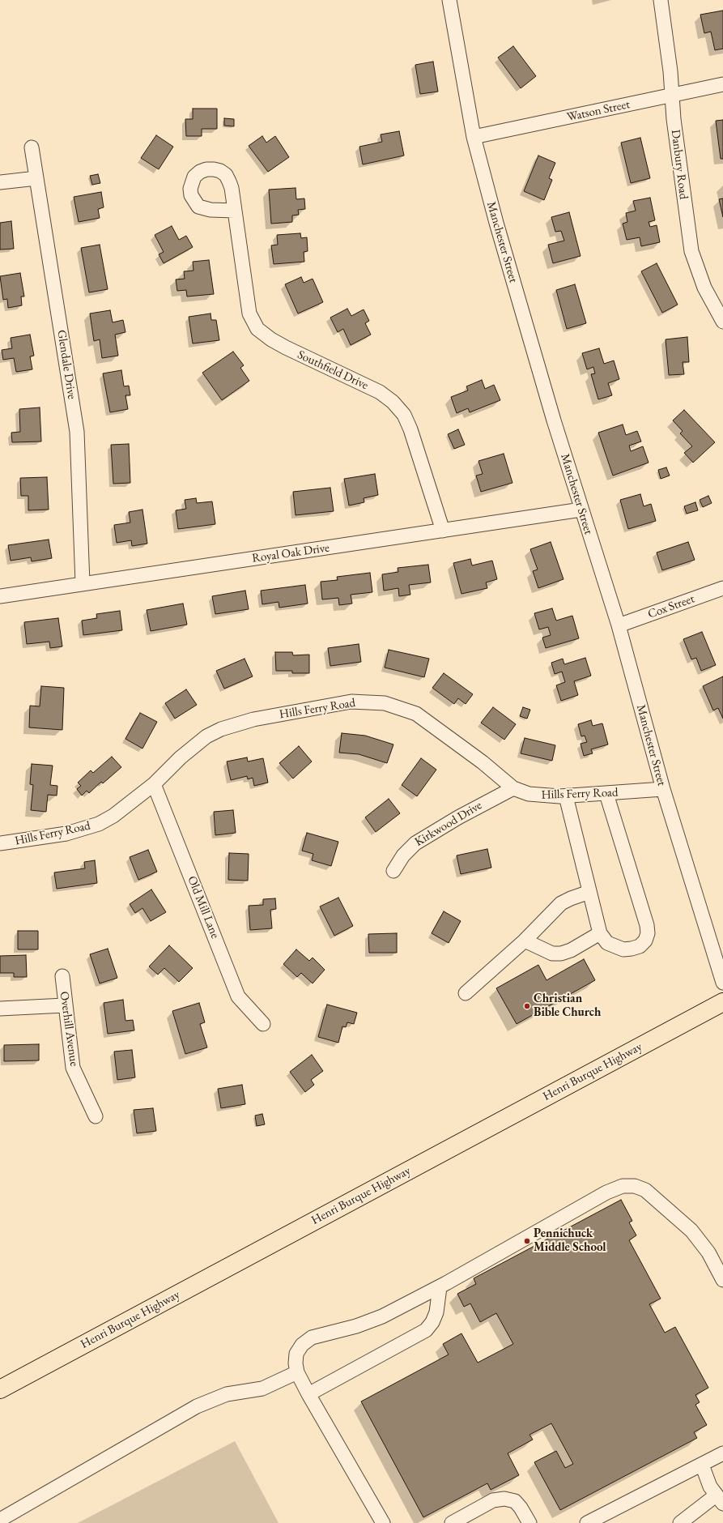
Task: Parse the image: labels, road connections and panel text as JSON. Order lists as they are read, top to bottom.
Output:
{
  "streets": {
    "main road": ["Henri Burque Highway"],
    "street": [
      "Watson Street",
      "Danbury Road",
      "Manchester Street",
      "Glendale Drive",
      "Southfield Drive",
      "Royal Oak Drive",
      "Cox Street",
      "Hills Ferry Road",
      "Kirkwood Drive",
      "Old Mill Lane",
      "Overhill Avenue"
    ]
  },
  "crossings": [
    ["Watson Street", "Danbury Road"],
    ["Watson Street", "Manchester Street"],
    ["Manchester Street", "Royal Oak Drive"],
    ["Manchester Street", "Cox Street"],
    ["Manchester Street", "Hills Ferry Road"],
    ["Glendale Drive", "Royal Oak Drive"],
    ["Southfield Drive", "Royal Oak Drive"],
    ["Hills Ferry Road", "Kirkwood Drive"],
    ["Hills Ferry Road", "Old Mill Lane"]
  ],
  "places": ["Christian Bible Church", "Pennichuck Middle School"]
}
